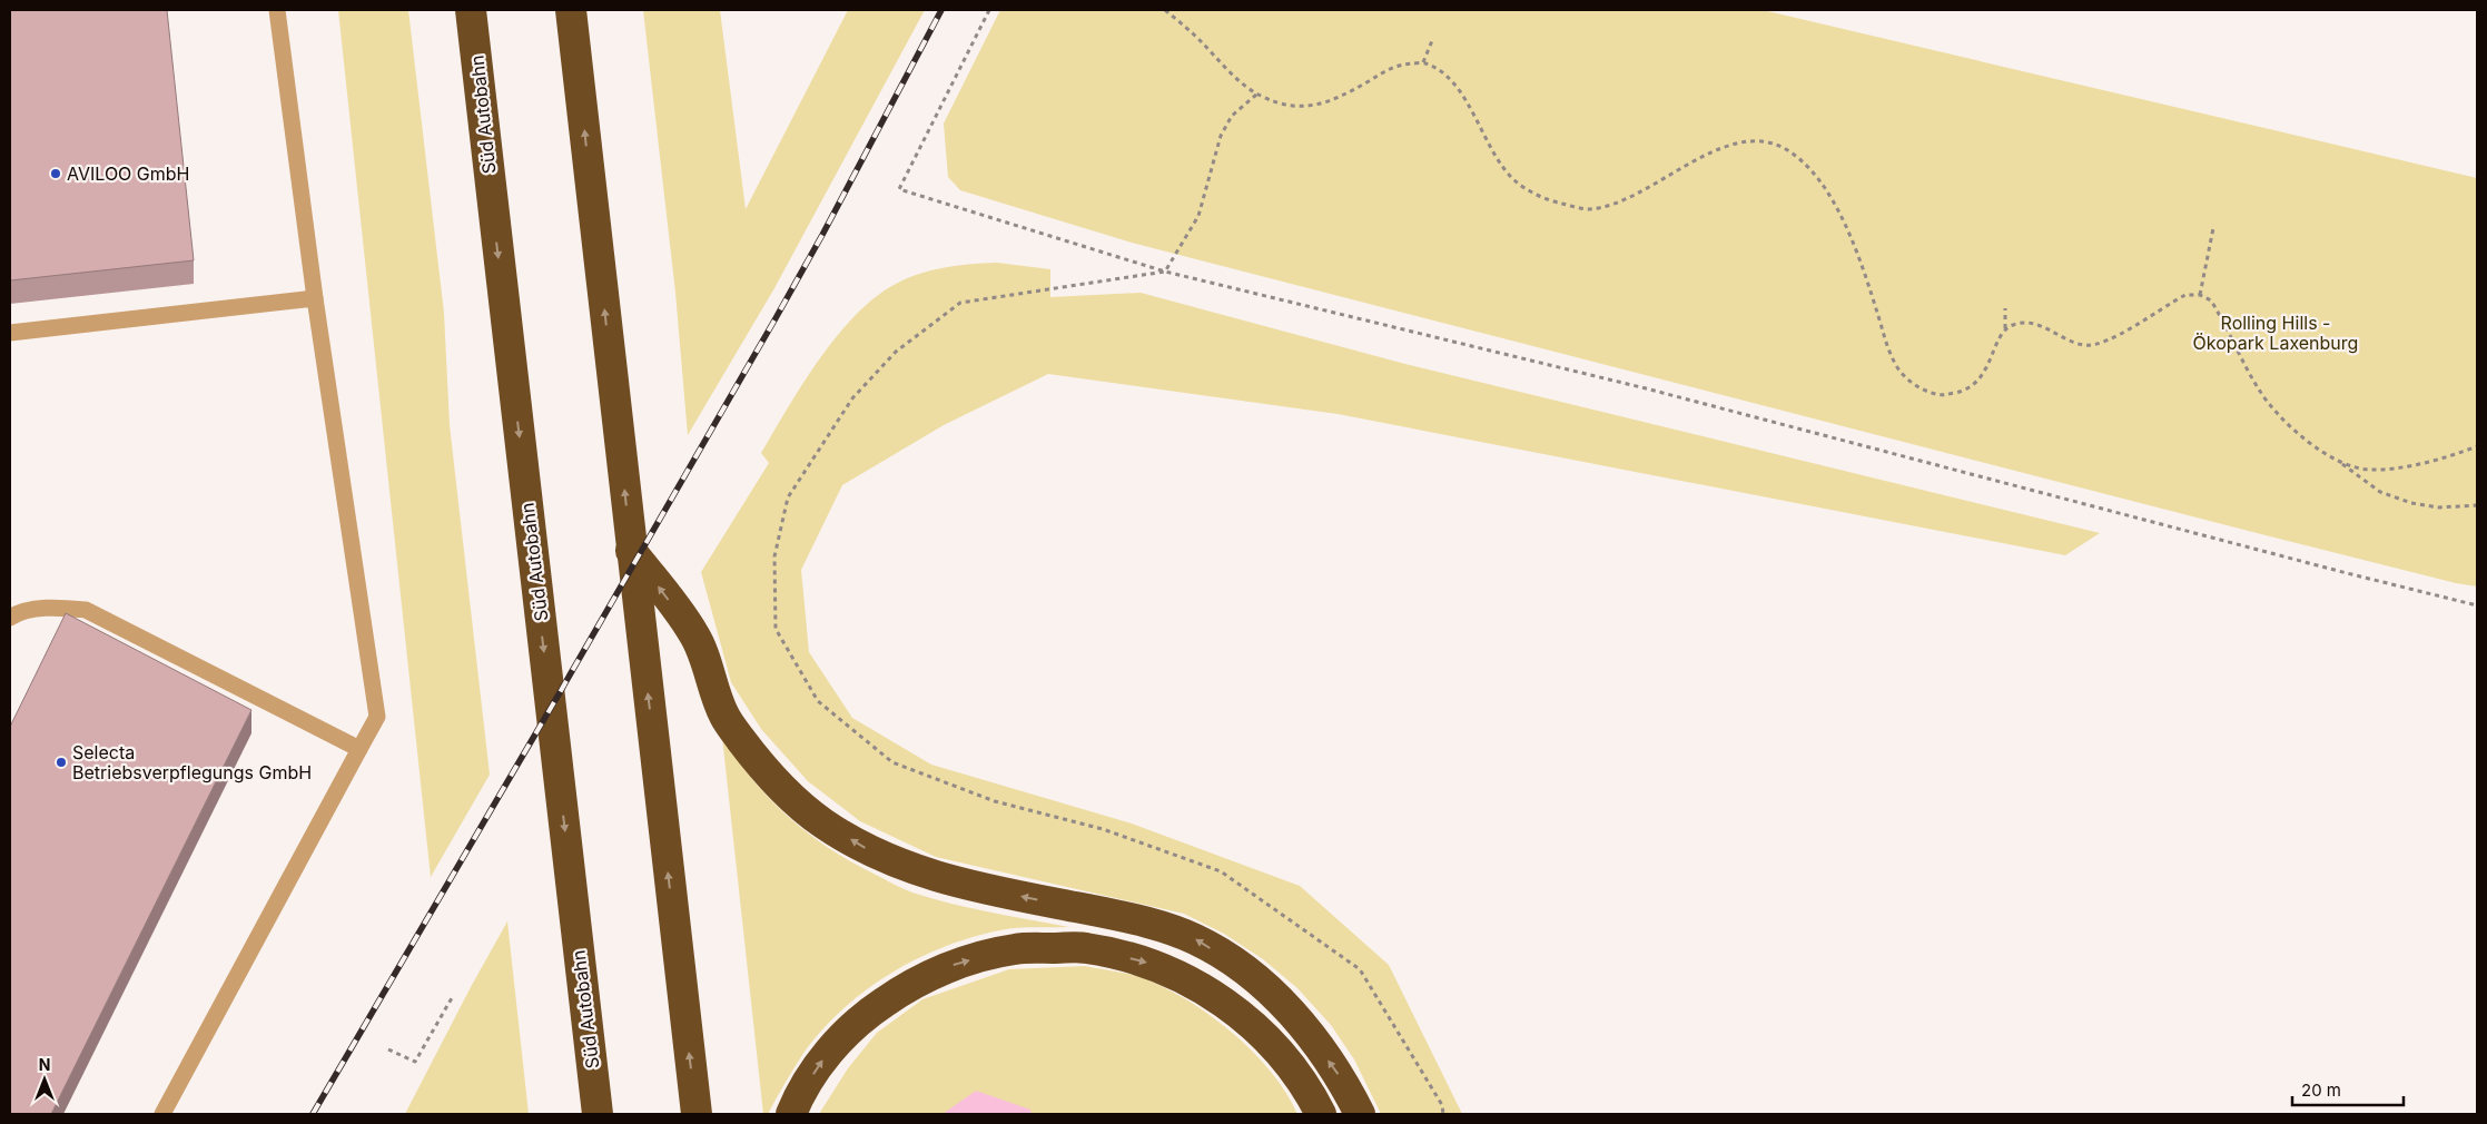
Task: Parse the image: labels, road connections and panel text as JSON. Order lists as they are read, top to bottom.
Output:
{
  "streets": {
    "highway": ["Süd Autobahn"]
  },
  "parks": ["Rolling Hills - Ökopark Laxenburg"],
  "places": ["AVILOO GmbH", "Selecta Betriebsverpflegungs GmbH"],
  "scale_bar": "20 m",
  "north": "top"
}
